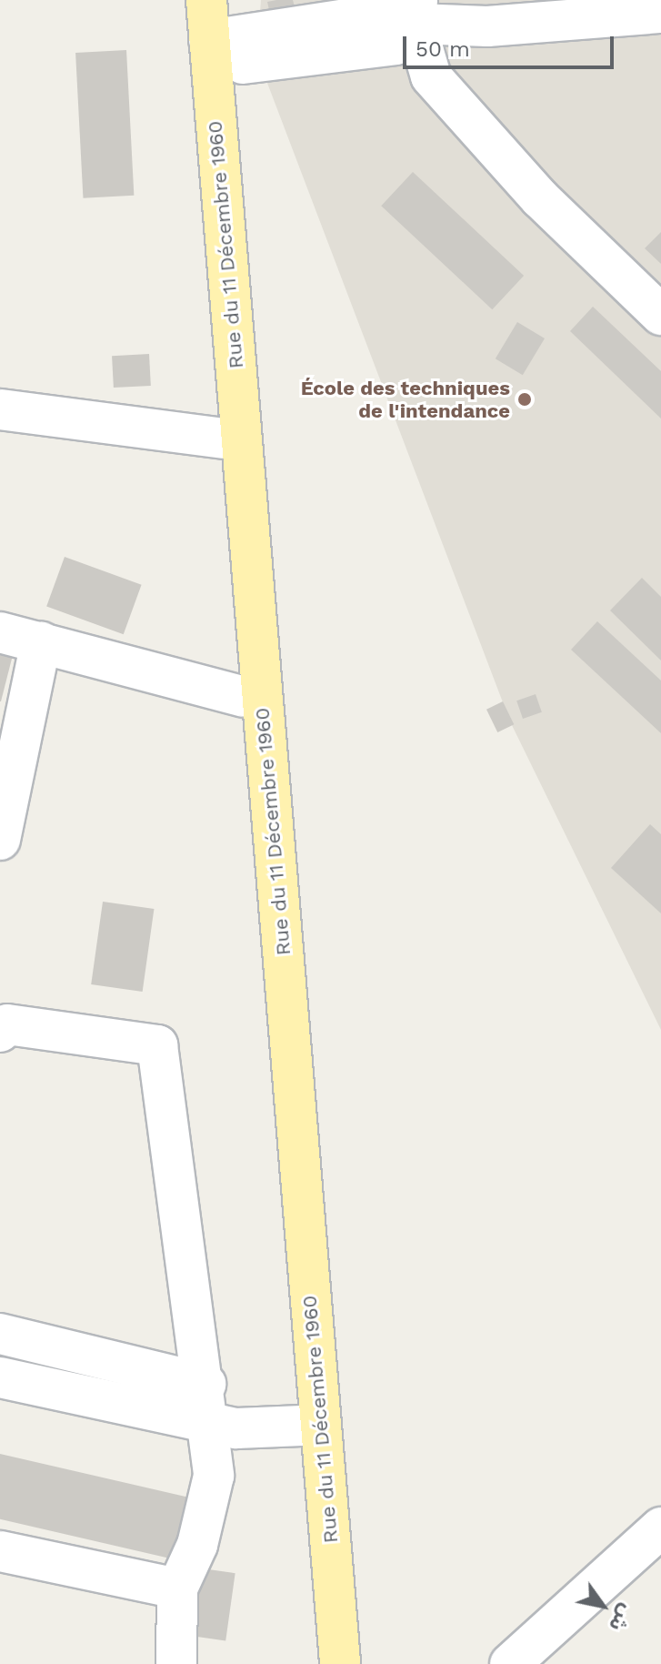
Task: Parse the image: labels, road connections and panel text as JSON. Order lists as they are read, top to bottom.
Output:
{
  "streets": {
    "main road": ["Rue du 11 Décembre 1960"]
  },
  "places": ["École des techniques de l'intendance"],
  "scale_bar": "50 m",
  "north": "bottom right"
}
